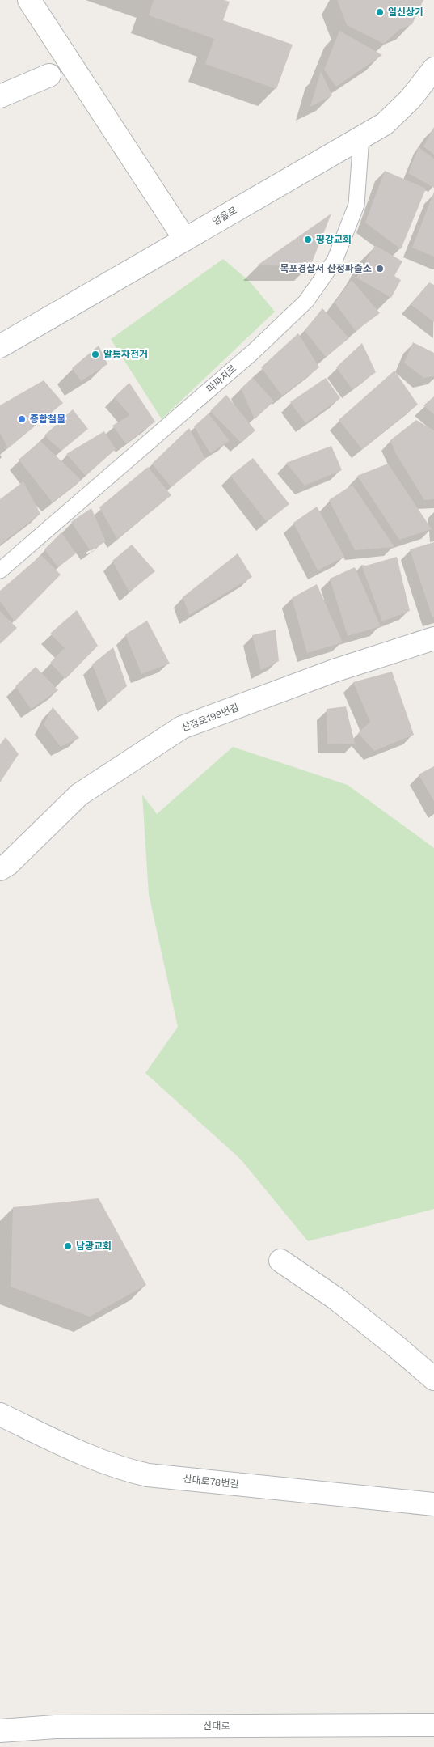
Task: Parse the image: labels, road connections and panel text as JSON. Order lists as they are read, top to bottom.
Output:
{
  "streets": {
    "street": [
      "양을로",
      "산정로199번길",
      "산대로78번길",
      "산대로"
    ],
    "lane": ["마파지로"]
  },
  "crossings": [
    ["양을로", "마파지로"]
  ],
  "places": [
    "일신상가",
    "평강교회",
    "목포경찰서 산정파출소",
    "알통자전거",
    "종합철물",
    "남광교회"
  ]
}
